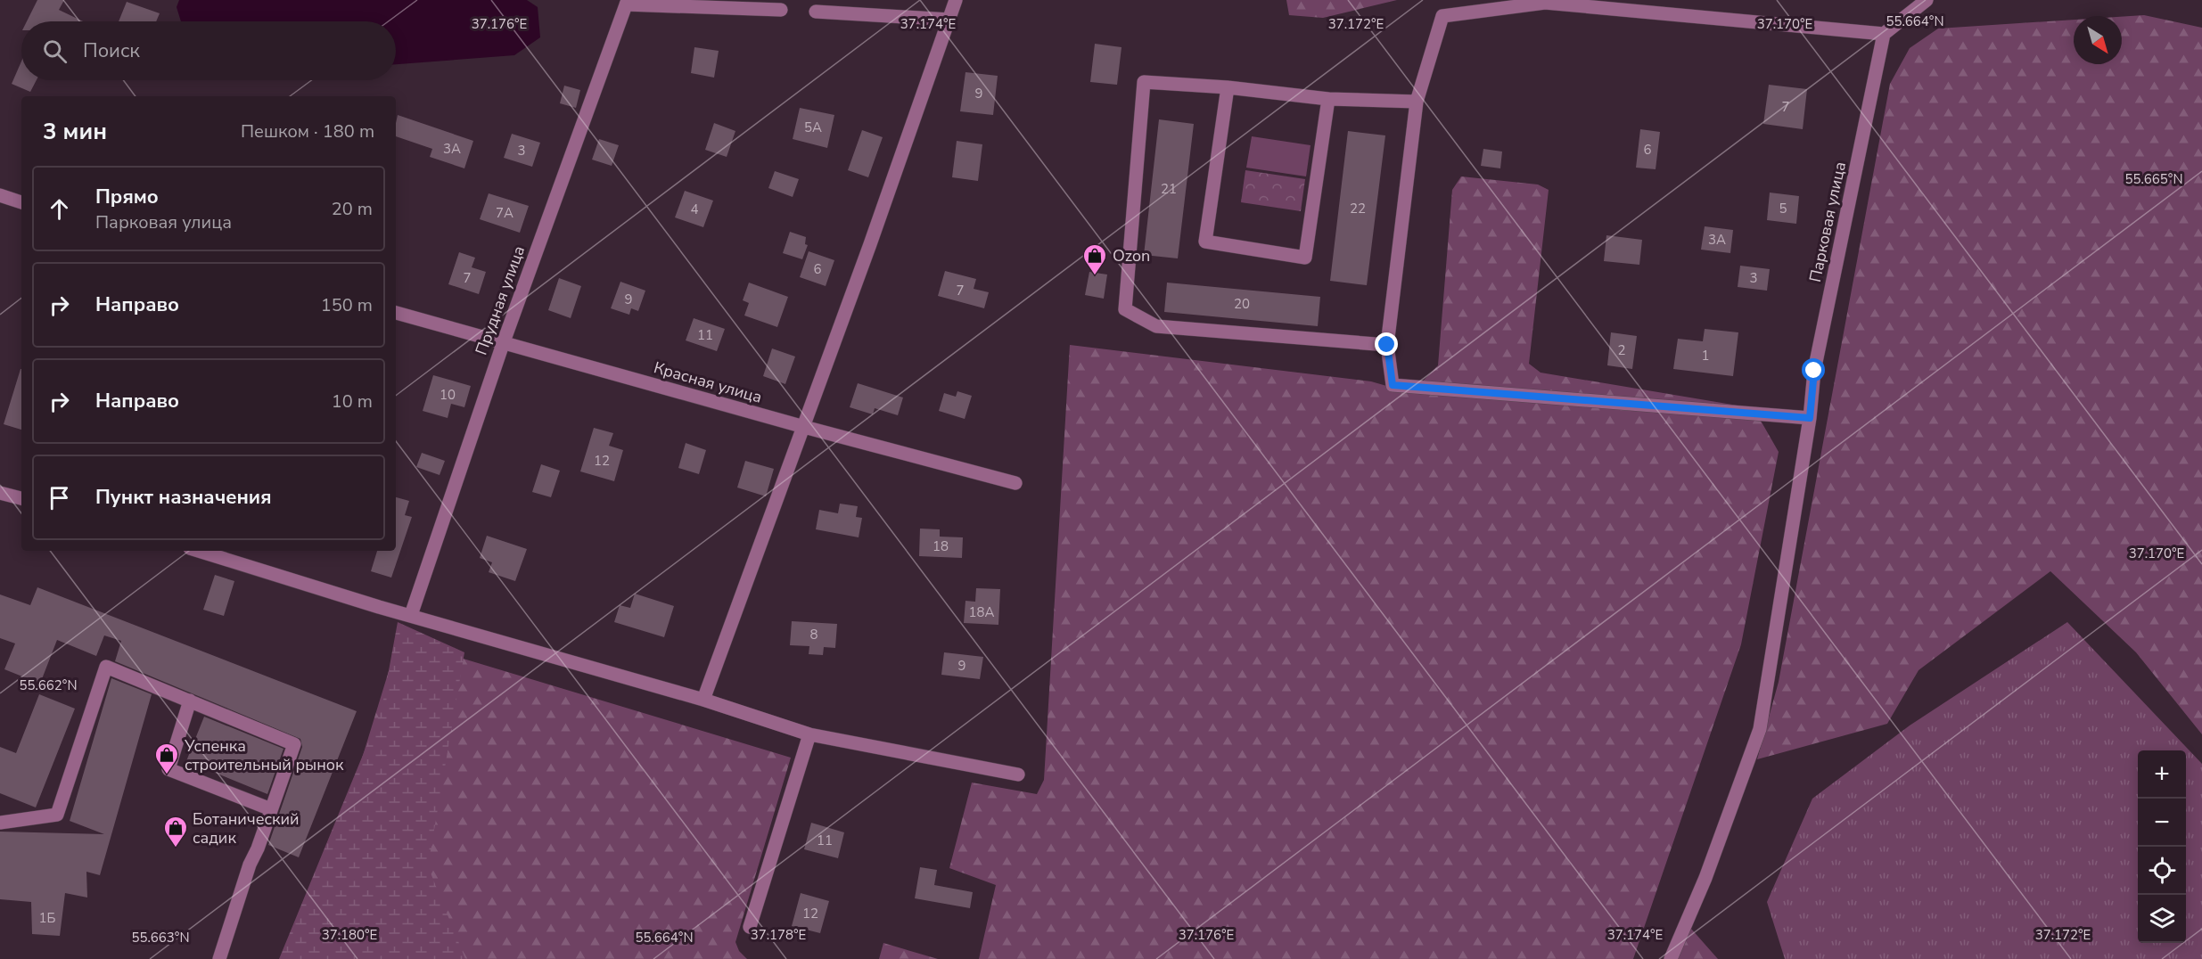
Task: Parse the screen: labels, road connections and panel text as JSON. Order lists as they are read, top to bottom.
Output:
{
  "streets": {
    "street": ["Парковая улица", "Прудная улица", "Красная улица"]
  },
  "crossings": [
    ["Прудная улица", "Красная улица"]
  ],
  "places": {
    "shop": ["Ozon", "Успенка строительный рынок", "Ботанический садик"]
  },
  "house_numbers": [
    "9",
    "7",
    "5А",
    "3А",
    "6",
    "3",
    "21",
    "22",
    "5",
    "4",
    "7А",
    "3А",
    "6",
    "7",
    "3",
    "7",
    "9",
    "20",
    "11",
    "2",
    "1",
    "10",
    "12",
    "18",
    "18А",
    "8",
    "9",
    "11",
    "12",
    "1Б"
  ],
  "north": "bottom right",
  "page": {
    "search": "Поиск",
    "heading": ["3 мин", "Пешком · 180 m"],
    "list": [
      ["Прямо", "Парковая улица", "20 m"],
      ["Направо", "150 m"],
      ["Направо", "10 m"],
      "Пункт назначения"
    ],
    "map_buttons": ["+", "−"]
  },
  "coordinates": [
    "55.664°N",
    "37.176°E",
    "37.174°E",
    "37.172°E",
    "37.170°E",
    "55.665°N",
    "55.662°N",
    "37.180°E",
    "37.178°E",
    "55.663°N"
  ]
}
